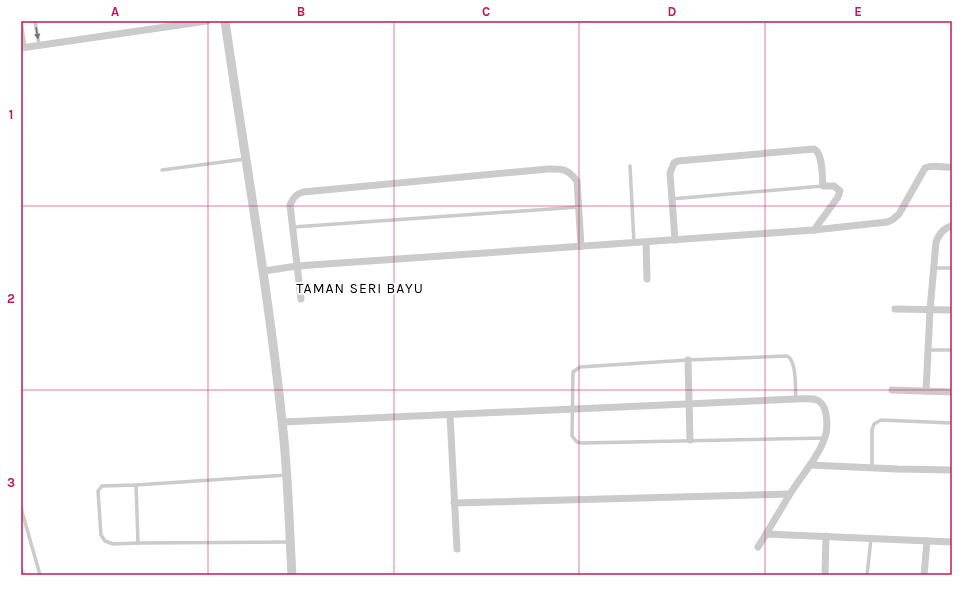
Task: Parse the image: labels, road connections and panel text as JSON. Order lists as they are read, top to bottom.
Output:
{
  "districts": ["TAMAN SERI BAYU"],
  "grid": {
    "columns": [
      "A",
      "B",
      "C",
      "D",
      "E"
    ],
    "rows": ["1", "2", "3"]
  }
}
